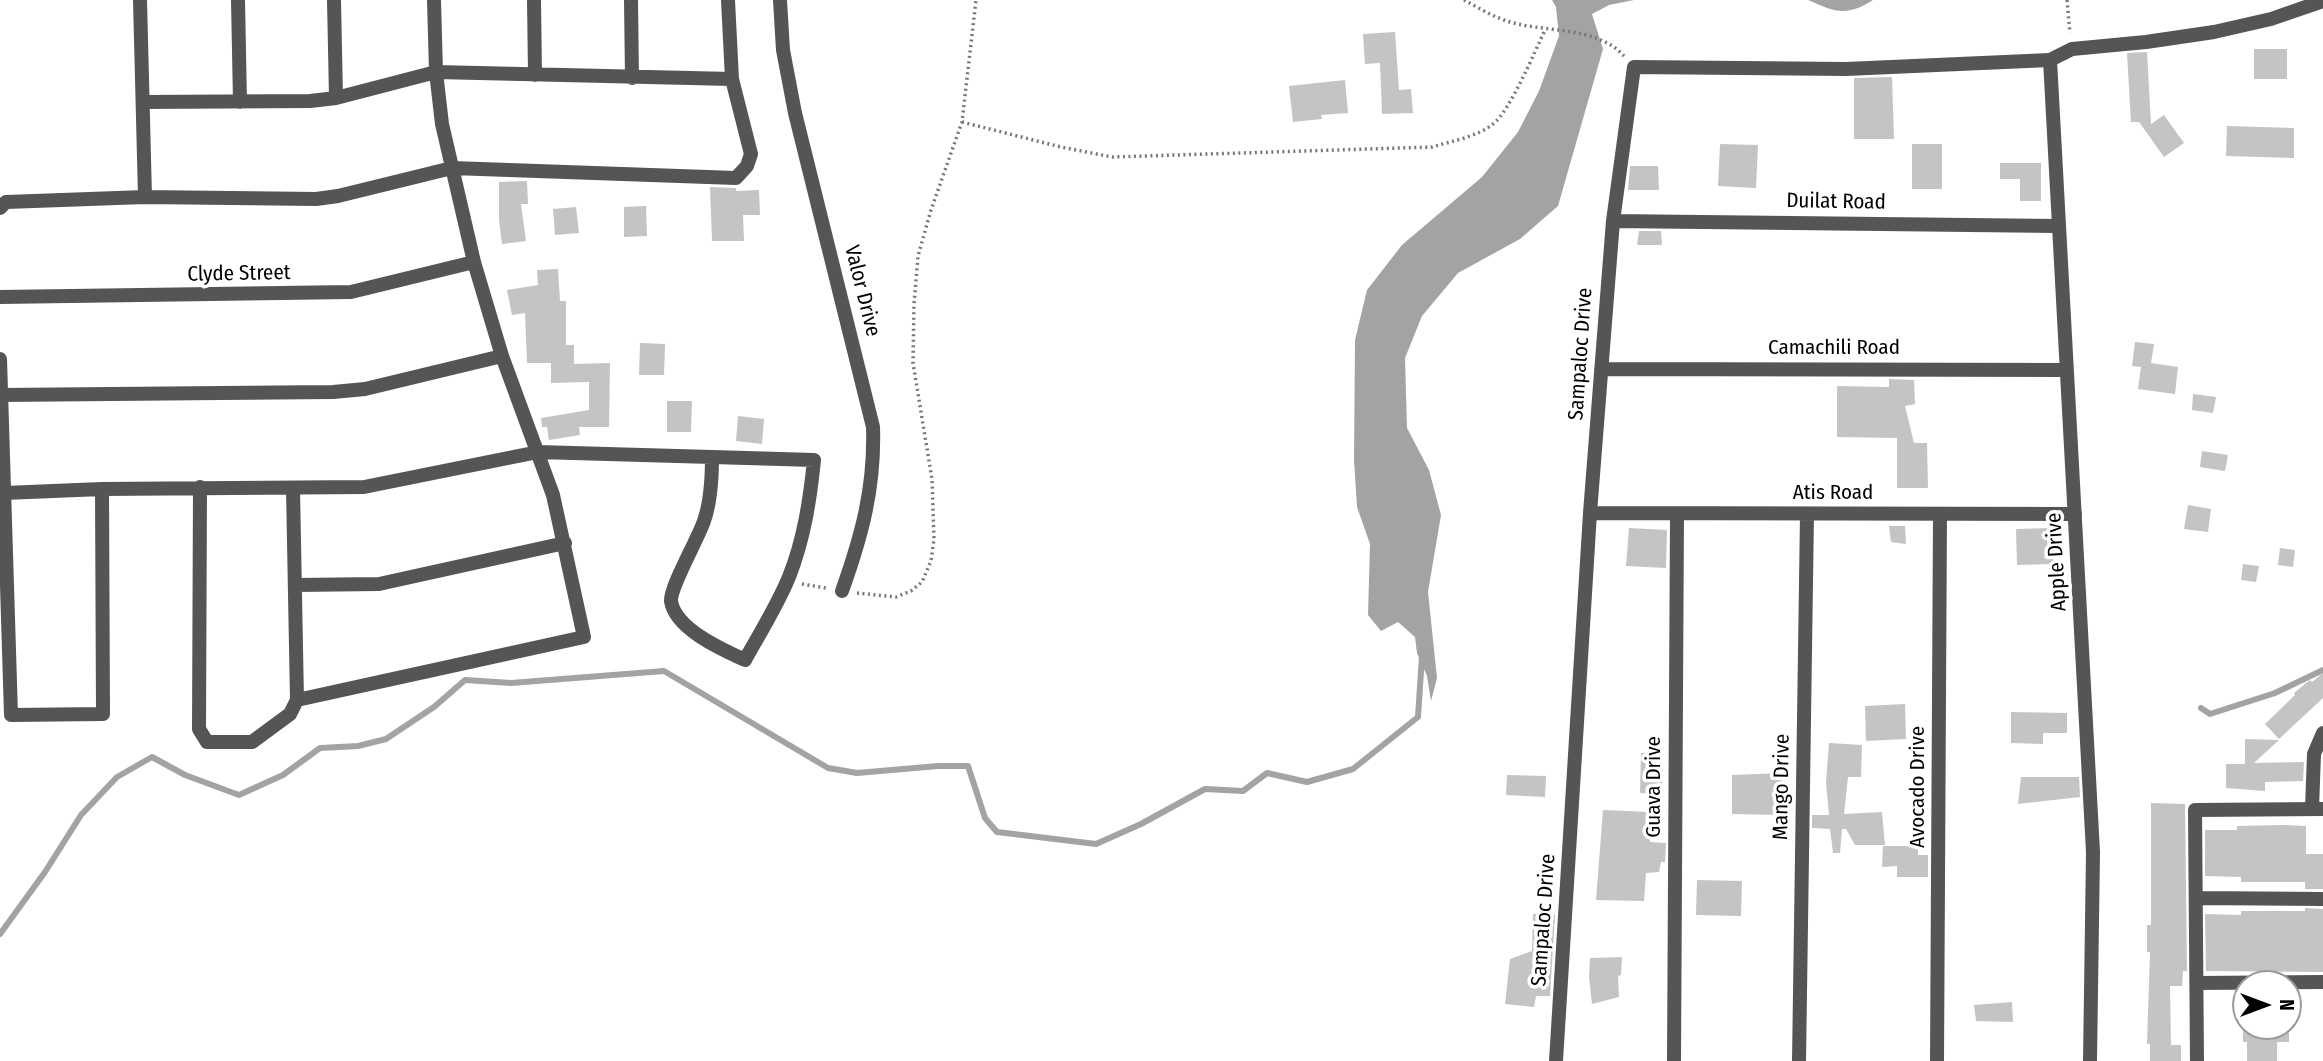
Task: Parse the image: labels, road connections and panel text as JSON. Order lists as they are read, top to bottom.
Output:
{
  "streets": {
    "street": [
      "Duilat Road",
      "Clyde Street",
      "Valor Drive",
      "Camachili Road",
      "Sampaloc Drive",
      "Atis Road",
      "Apple Drive",
      "Guava Drive",
      "Mango Drive",
      "Avocado Drive"
    ]
  },
  "crossings": [
    ["Duilat Road", "Sampaloc Drive"],
    ["Duilat Road", "Apple Drive"],
    ["Camachili Road", "Sampaloc Drive"],
    ["Camachili Road", "Apple Drive"],
    ["Sampaloc Drive", "Atis Road"],
    ["Atis Road", "Apple Drive"],
    ["Atis Road", "Guava Drive"],
    ["Atis Road", "Mango Drive"],
    ["Atis Road", "Avocado Drive"]
  ],
  "north": "right"
}
